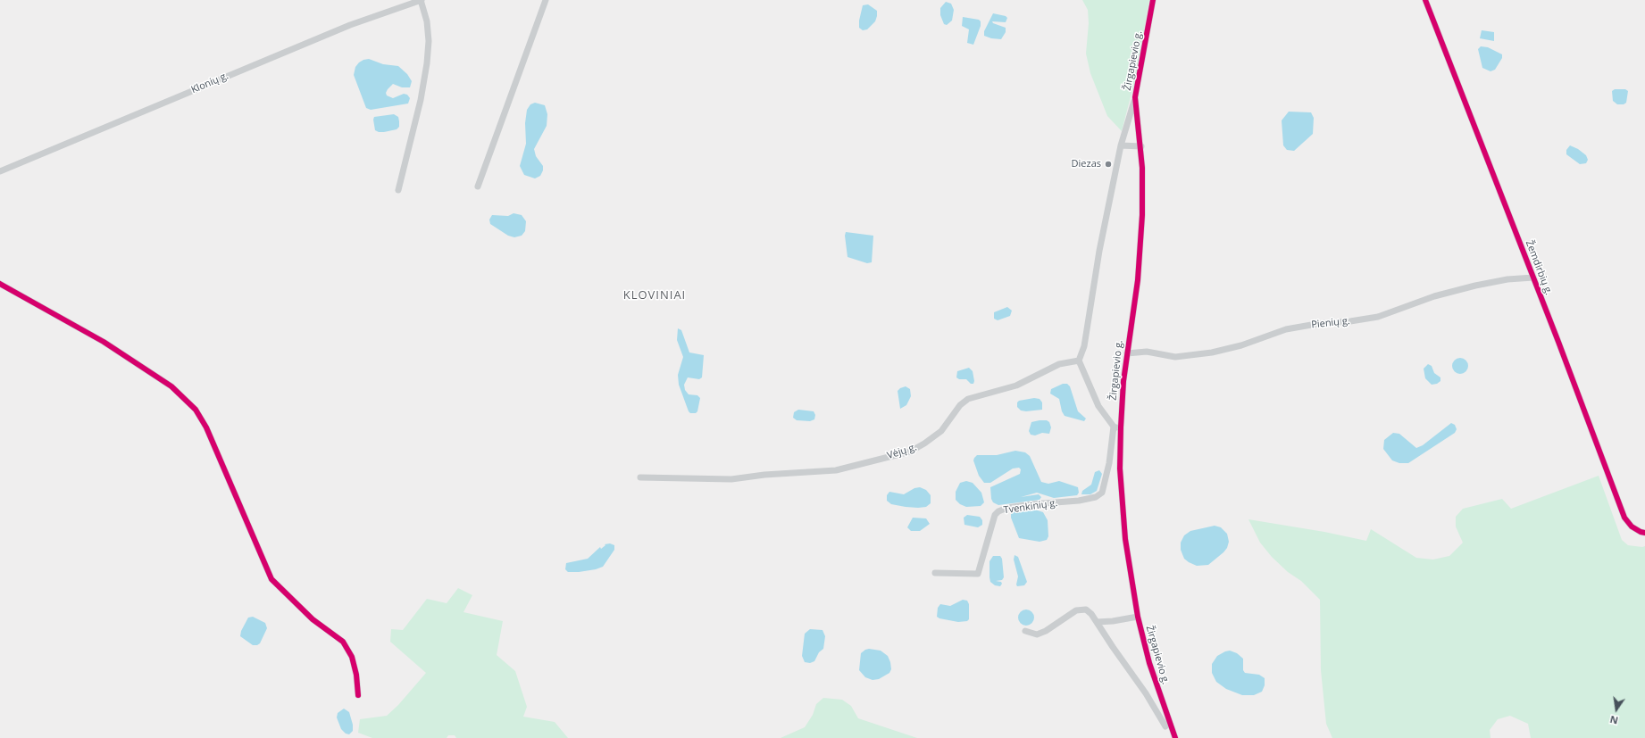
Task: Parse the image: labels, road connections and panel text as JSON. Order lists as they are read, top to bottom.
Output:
{
  "streets": {
    "street": [
      "Žirgapievio g.",
      "Klonių g.",
      "Žemdirbių g.",
      "Pienių g.",
      "Vėjų g.",
      "Tvenkinių g."
    ]
  },
  "crossings": [
    ["Žirgapievio g.", "Pienių g."],
    ["Žemdirbių g.", "Pienių g."]
  ],
  "districts": ["KLOVINIAI"],
  "places": ["Diezas"],
  "north": "bottom"
}
